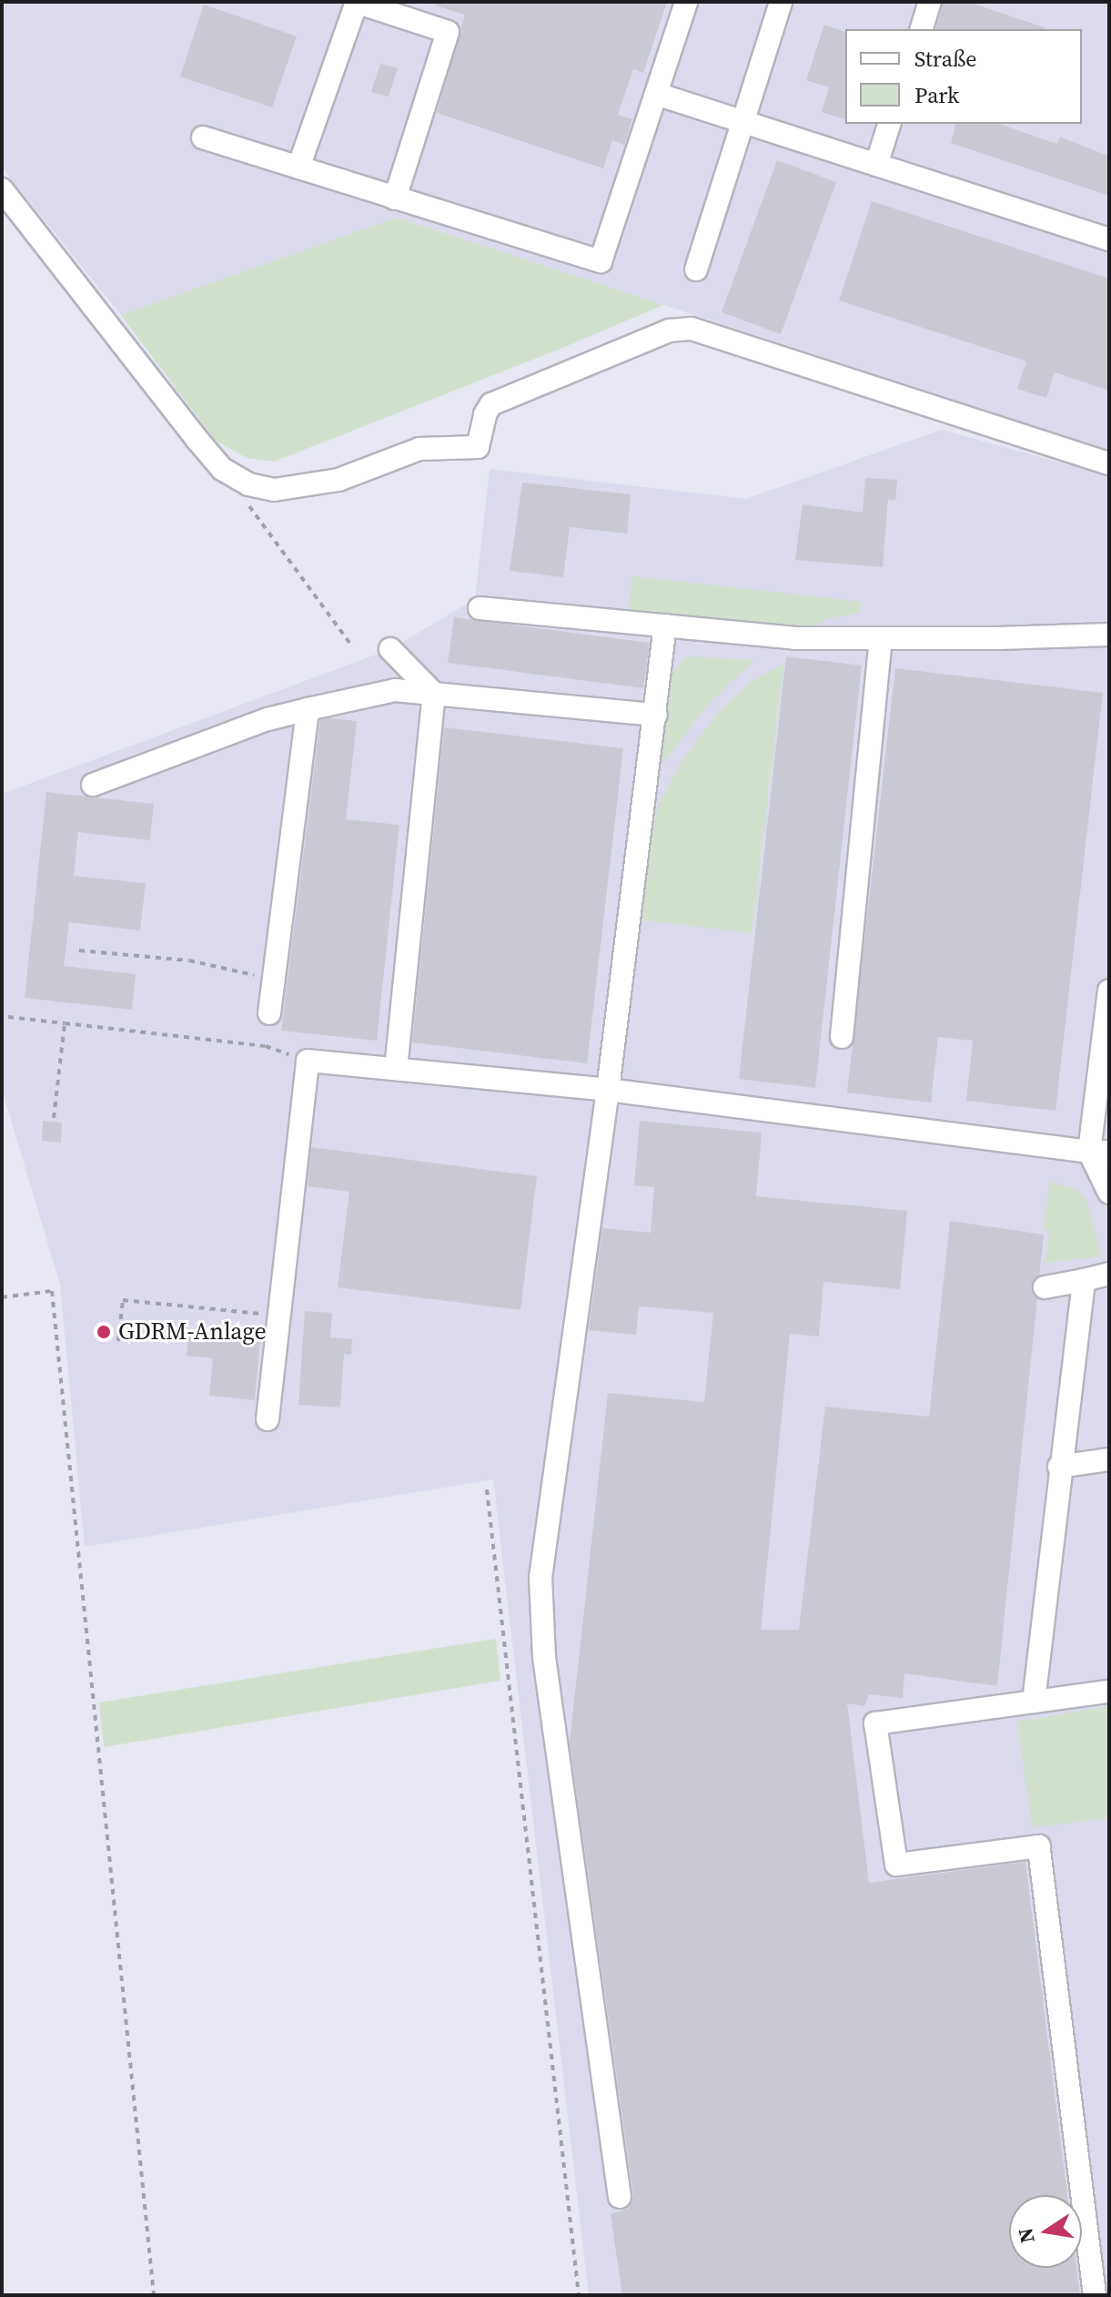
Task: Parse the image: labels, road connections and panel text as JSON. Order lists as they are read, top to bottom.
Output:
{
  "places": ["GDRM-Anlage"],
  "legend": ["Straße", "Park"],
  "north": "left"
}
